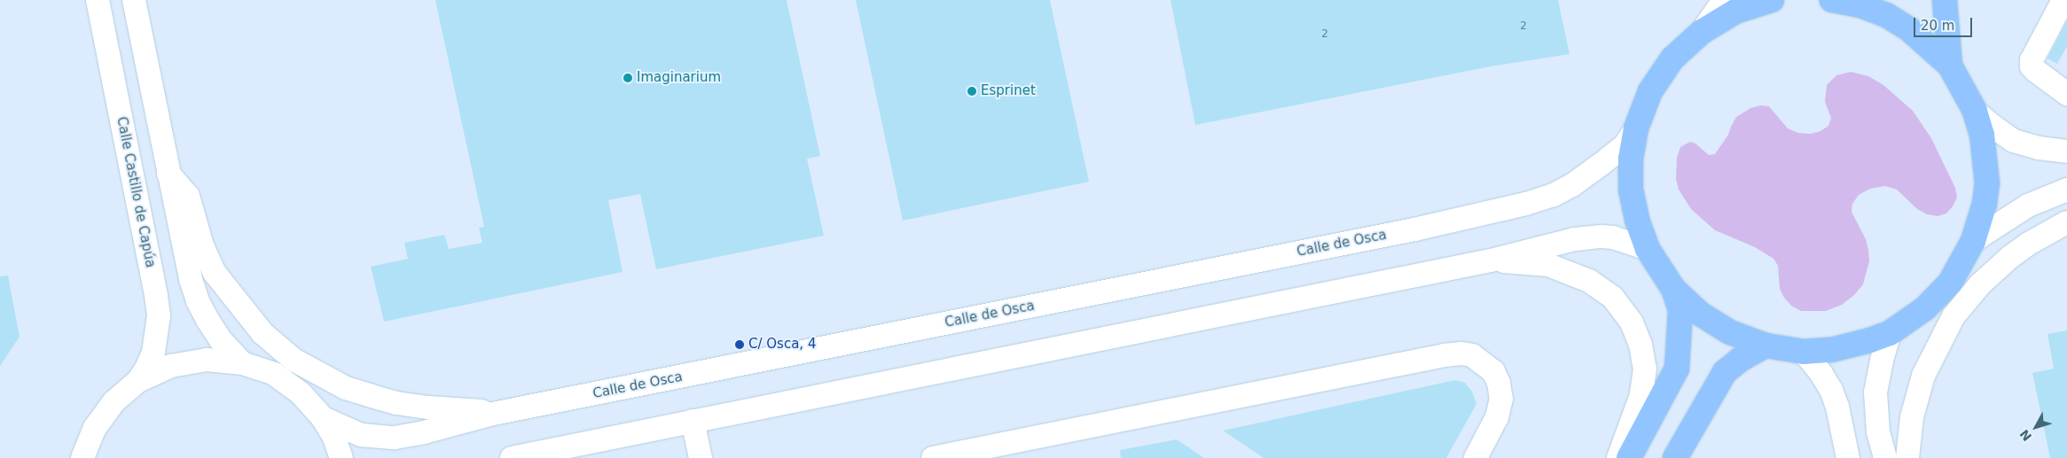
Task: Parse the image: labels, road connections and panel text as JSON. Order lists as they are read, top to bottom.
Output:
{
  "streets": {
    "street": ["Calle Castillo de Capúa", "Calle de Osca"]
  },
  "places": ["Imaginarium", "Esprinet", "C/ Osca, 4"],
  "house_numbers": ["2", "2"],
  "scale_bar": "20 m",
  "north": "bottom left"
}
